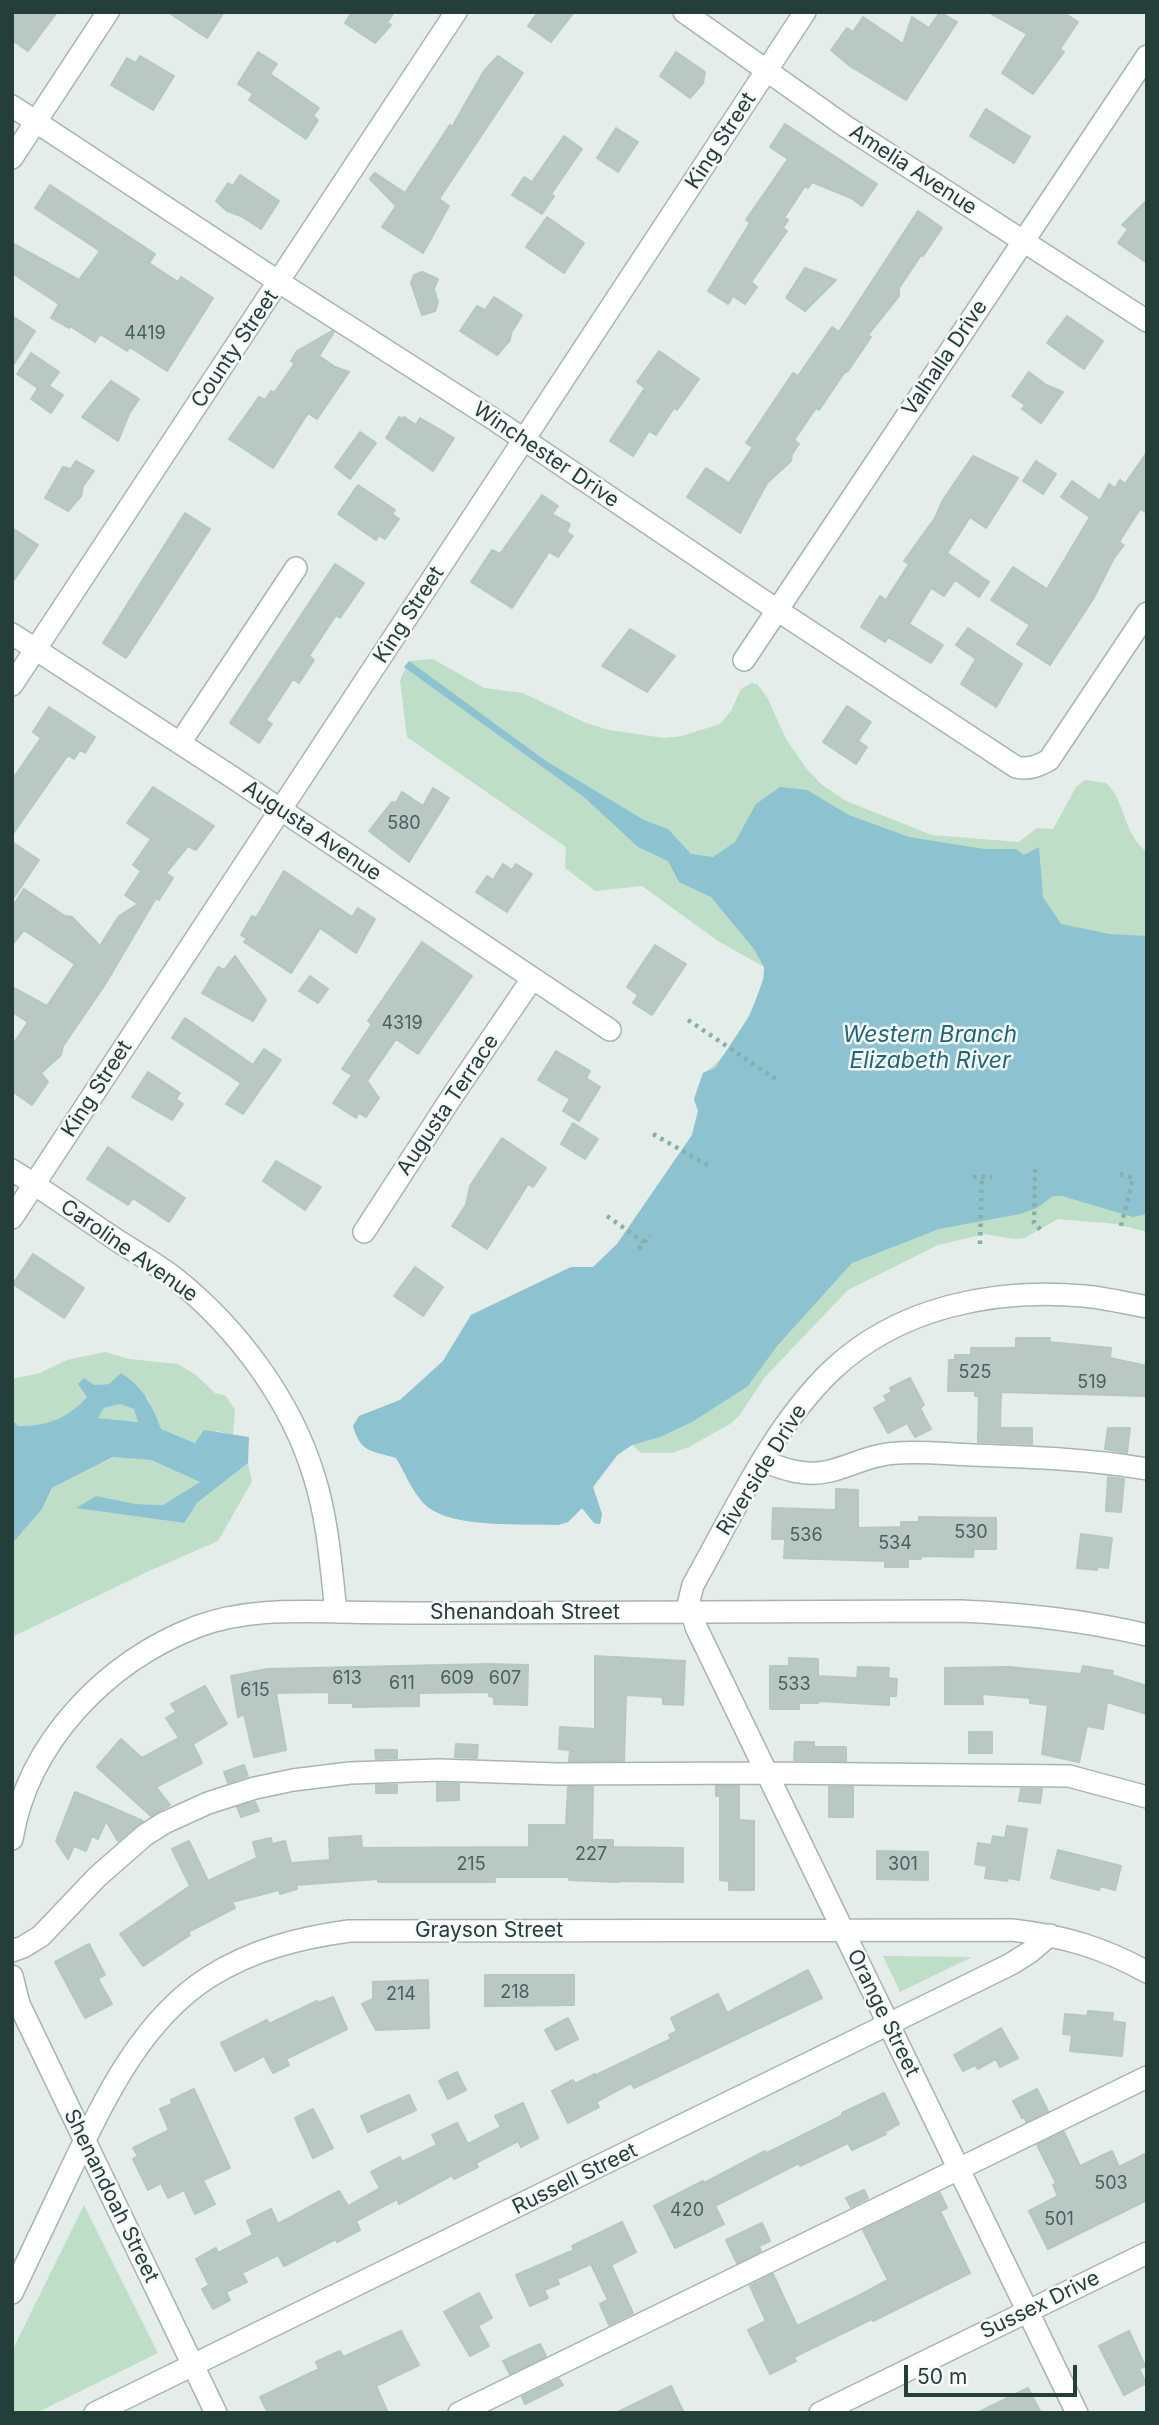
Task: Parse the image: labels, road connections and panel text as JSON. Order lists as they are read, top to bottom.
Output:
{
  "streets": {
    "street": [
      "King Street",
      "Amelia Avenue",
      "County Street",
      "Valhalla Drive",
      "Winchester Drive",
      "Augusta Avenue",
      "Augusta Terrace",
      "Caroline Avenue",
      "Riverside Drive",
      "Shenandoah Street",
      "Grayson Street",
      "Orange Street",
      "Russell Street",
      "Sussex Drive"
    ]
  },
  "crossings": [
    ["King Street", "Amelia Avenue"],
    ["King Street", "Winchester Drive"],
    ["King Street", "Augusta Avenue"],
    ["King Street", "Caroline Avenue"],
    ["Amelia Avenue", "Valhalla Drive"],
    ["County Street", "Winchester Drive"],
    ["County Street", "Augusta Avenue"],
    ["Valhalla Drive", "Winchester Drive"],
    ["Augusta Avenue", "Augusta Terrace"],
    ["Caroline Avenue", "Shenandoah Street"],
    ["Riverside Drive", "Shenandoah Street"],
    ["Riverside Drive", "Orange Street"],
    ["Shenandoah Street", "Grayson Street"],
    ["Shenandoah Street", "Orange Street"],
    ["Shenandoah Street", "Russell Street"],
    ["Grayson Street", "Orange Street"],
    ["Grayson Street", "Russell Street"],
    ["Orange Street", "Russell Street"],
    ["Orange Street", "Sussex Drive"]
  ],
  "water": ["Western Branch Elizabeth River"],
  "house_numbers": [
    "4419",
    "580",
    "4319",
    "525",
    "519",
    "530",
    "536",
    "534",
    "613",
    "609",
    "607",
    "611",
    "533",
    "615",
    "227",
    "215",
    "301",
    "218",
    "214",
    "503",
    "420",
    "501"
  ],
  "scale_bar": "50 m"
}
